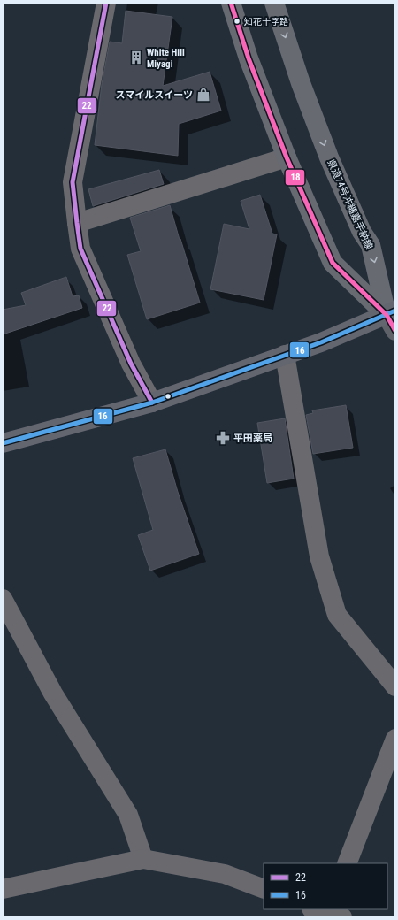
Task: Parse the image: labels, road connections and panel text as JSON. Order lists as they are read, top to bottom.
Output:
{
  "streets": {
    "main road": ["県道74号沖縄嘉手納線"]
  },
  "places": {
    "other": ["知花十字路"],
    "building": ["White Hill Miyagi"],
    "shop": ["スマイルスイーツ"],
    "pharmacy": ["平田薬局"]
  },
  "lines": ["transit line 22", "transit line 18", "transit line 16"],
  "legend": ["22", "16"]
}
